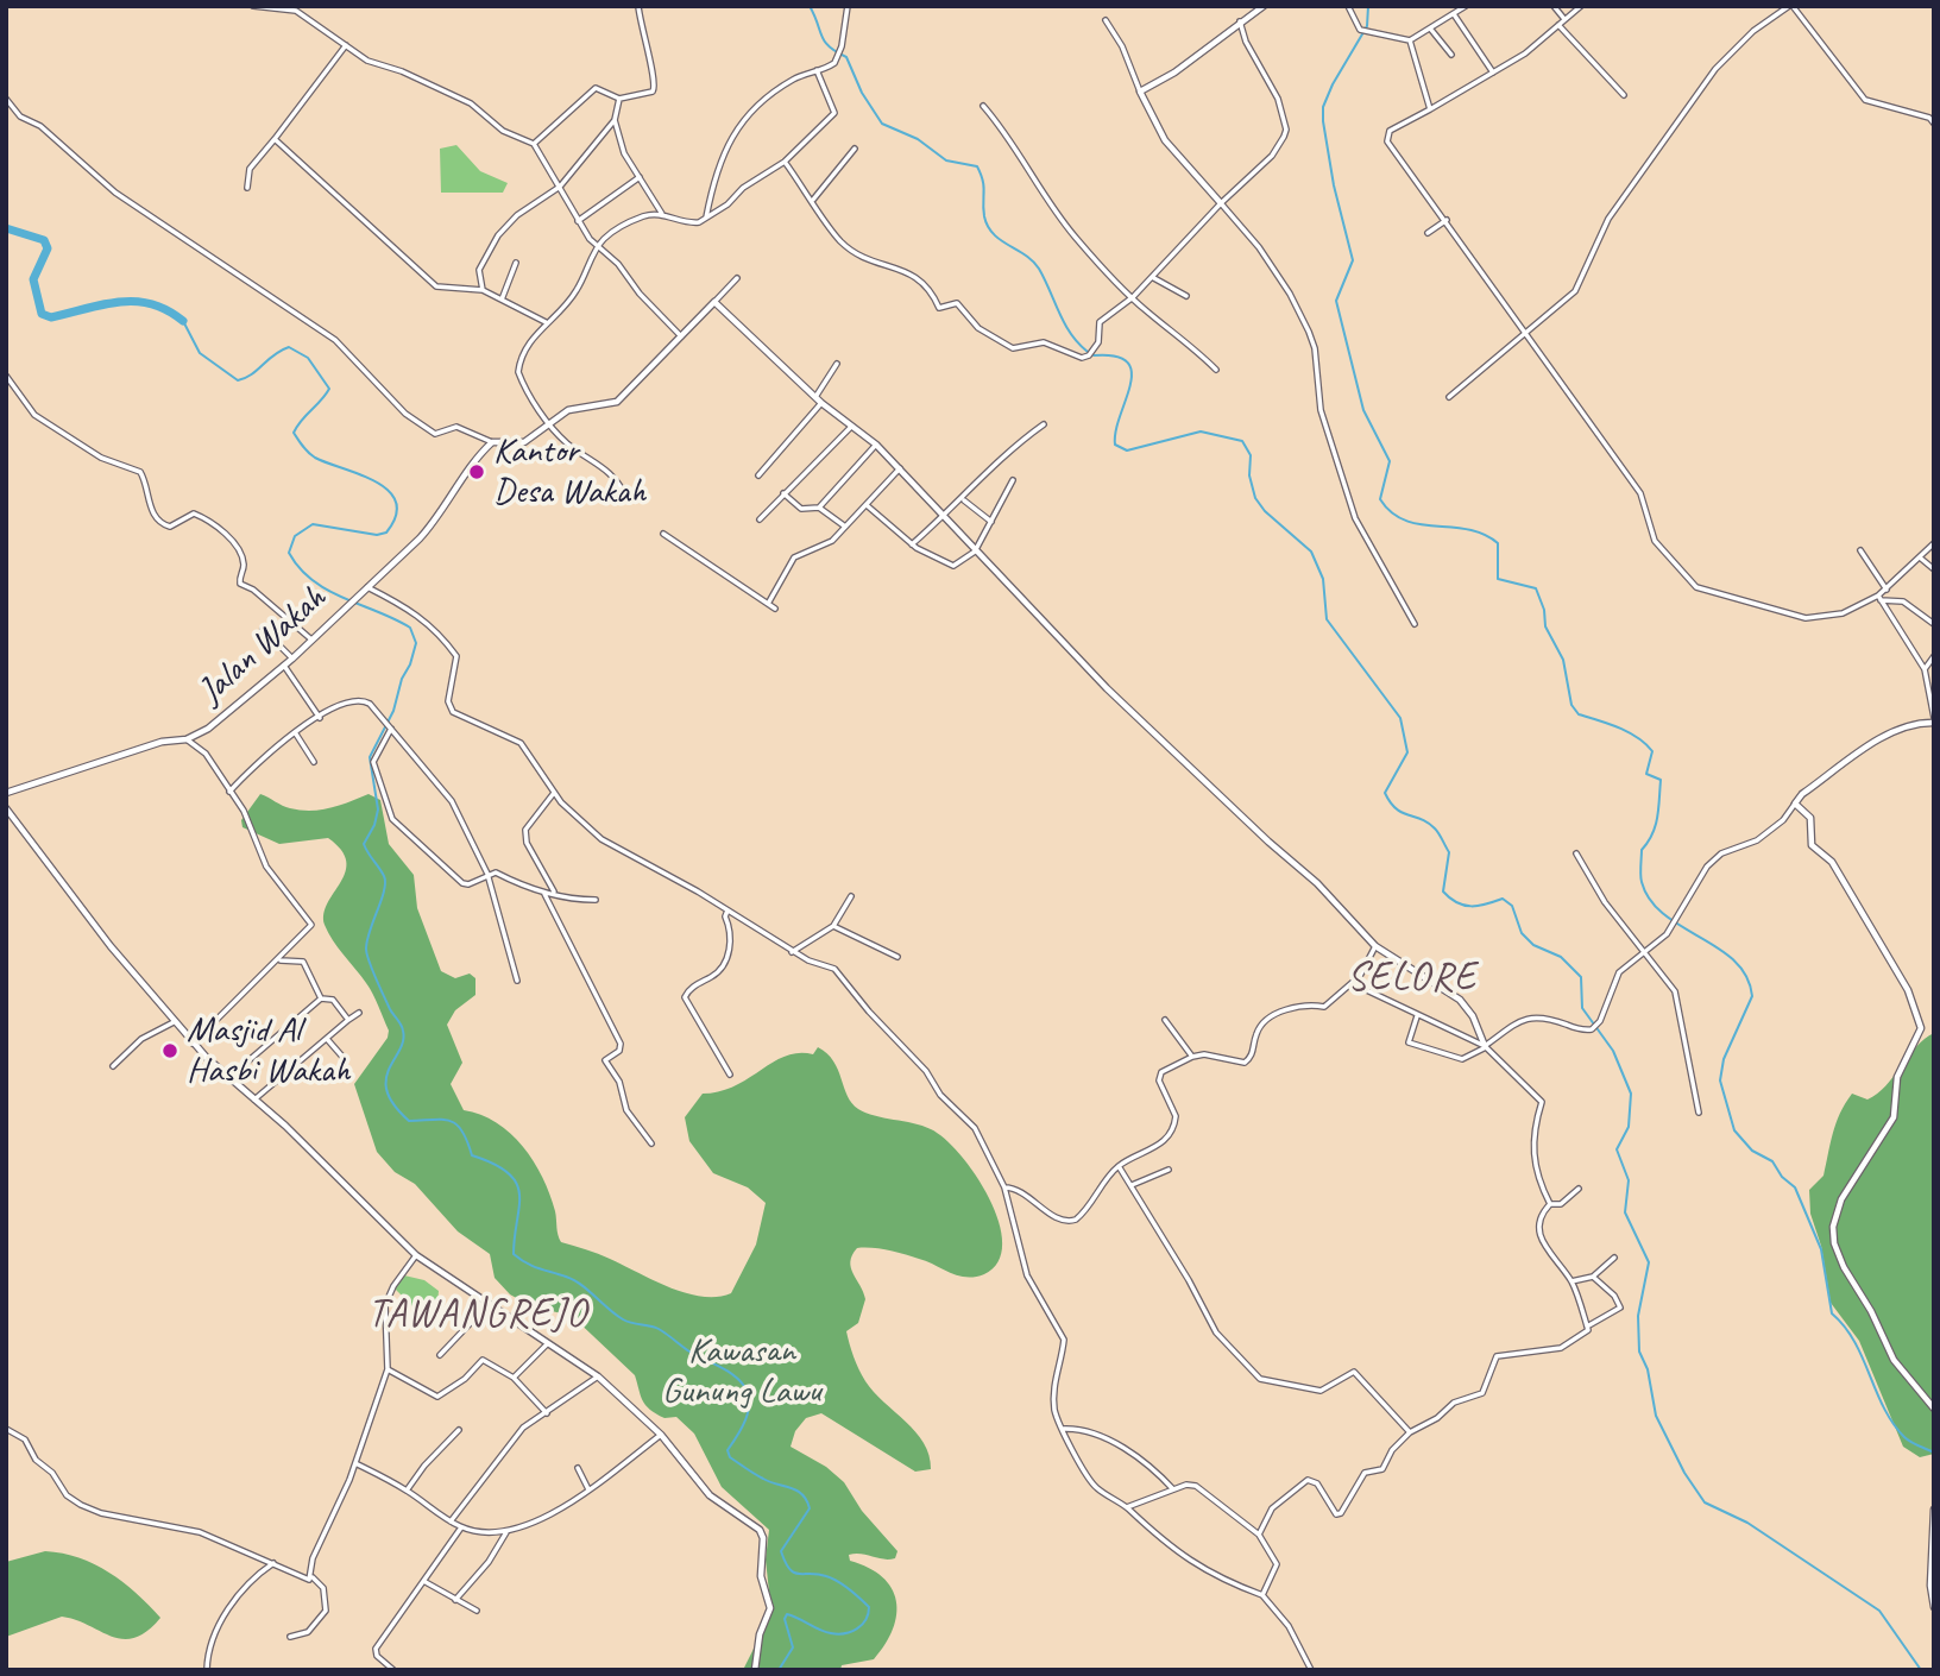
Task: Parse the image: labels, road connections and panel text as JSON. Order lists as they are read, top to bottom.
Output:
{
  "streets": {
    "street": ["Jalan Wakah"]
  },
  "districts": ["SELORE", "TAWANGREJO"],
  "parks": ["Kawasan Gunung Lawu"],
  "places": ["Kantor Desa Wakah", "Masjid Al Hasbi Wakah"]
}
